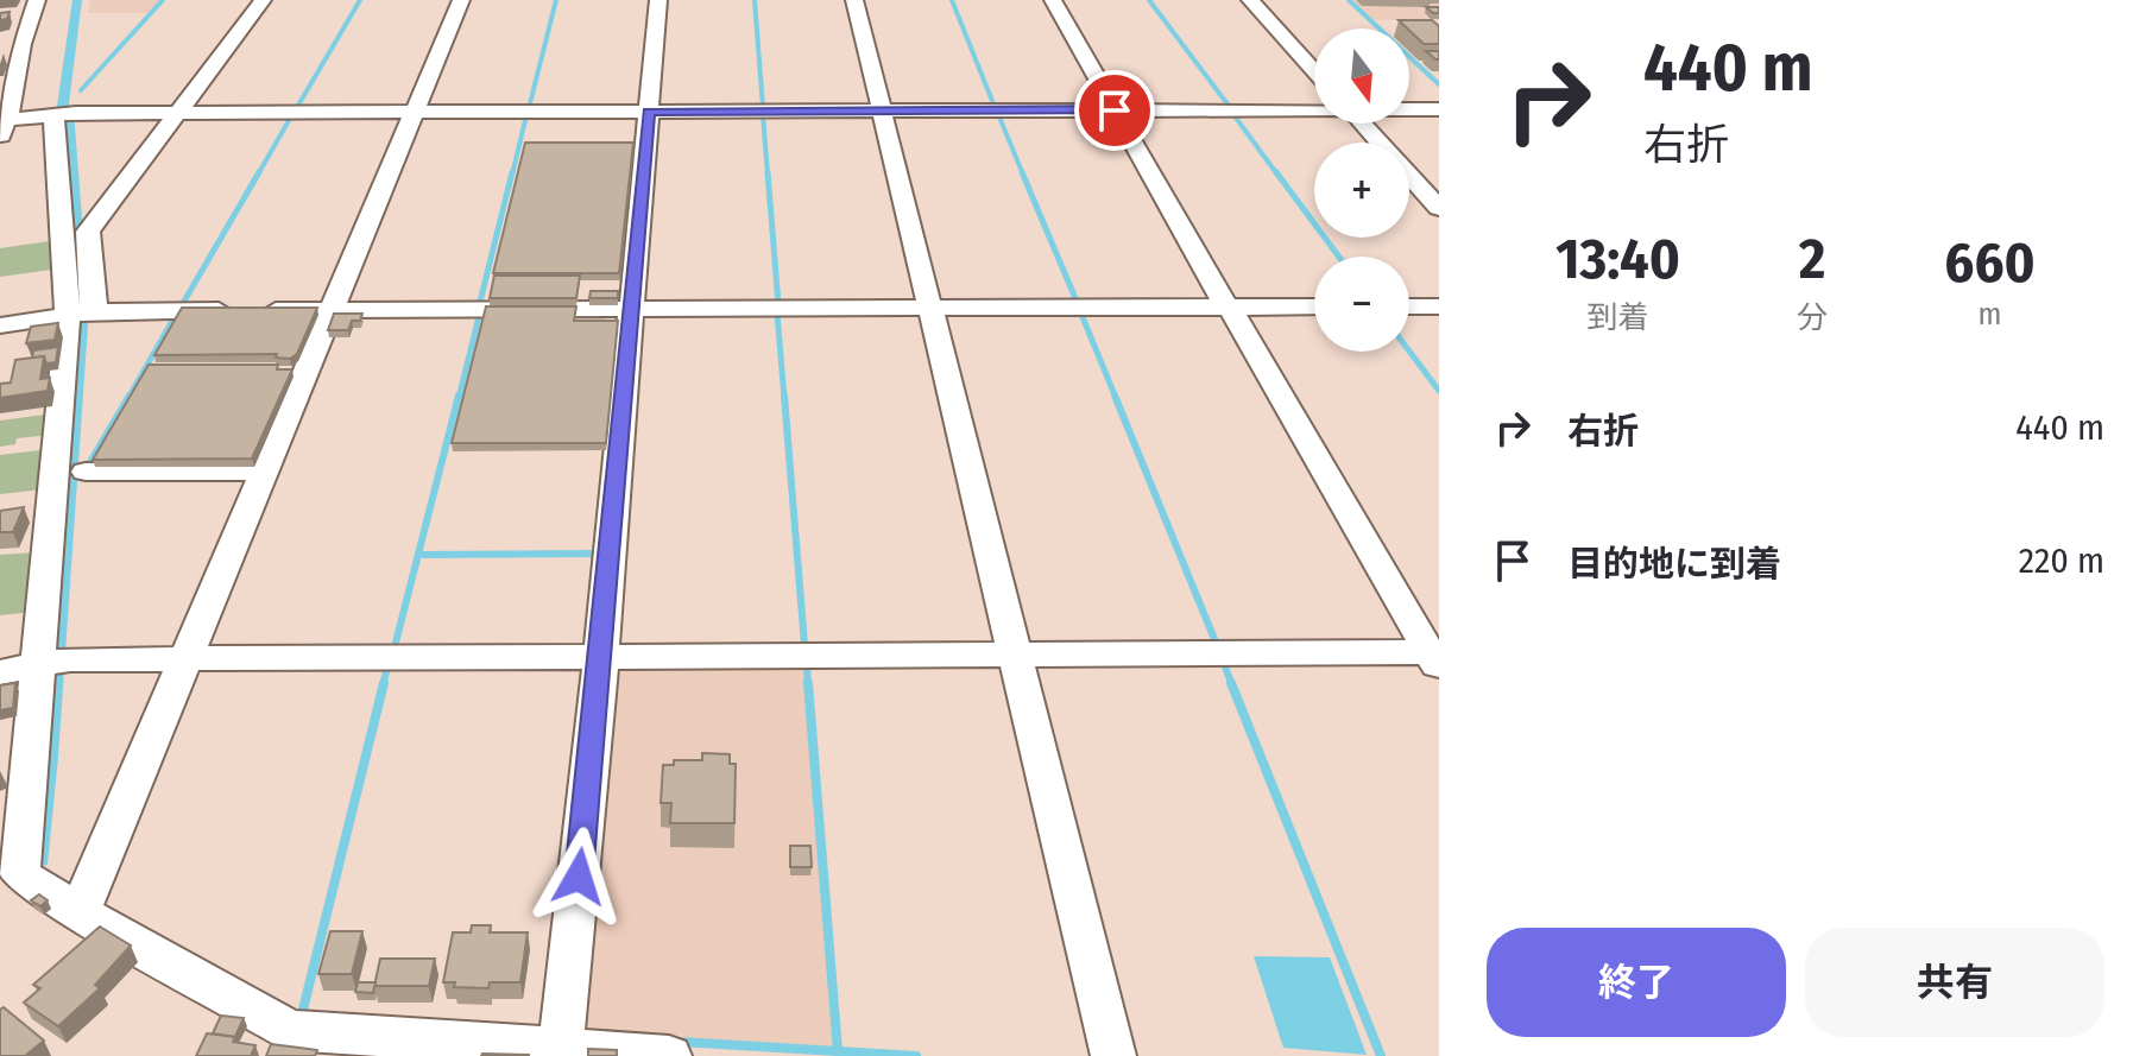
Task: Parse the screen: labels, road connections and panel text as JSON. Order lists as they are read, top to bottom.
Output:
{
  "north": "bottom",
  "page": {
    "turn": ["440 m", "右折"],
    "map_buttons": ["+", "−"],
    "eta": [
      "13:40",
      "到着",
      "2",
      "分",
      "660",
      "m"
    ],
    "list": [
      {
        "name": "右折",
        "value": "440 m"
      },
      {
        "name": "目的地に到着",
        "value": "220 m"
      }
    ],
    "buttons": ["終了", "共有"]
  }
}
